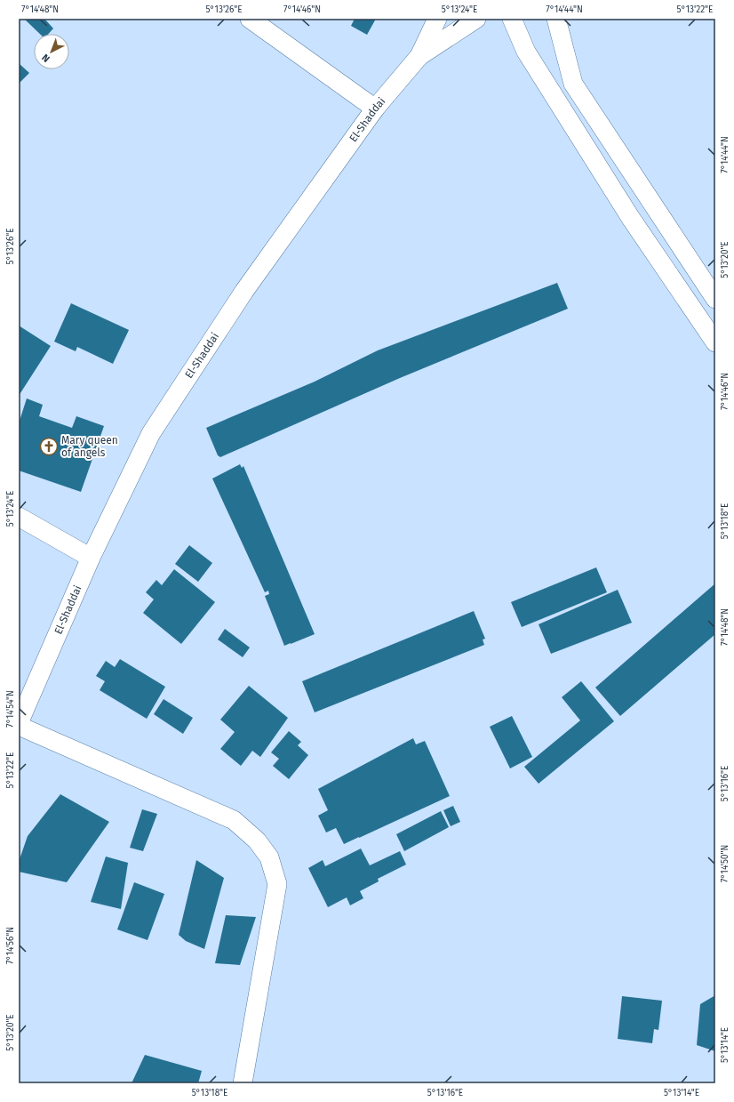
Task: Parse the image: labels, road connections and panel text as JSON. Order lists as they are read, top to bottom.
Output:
{
  "streets": {
    "street": ["El-Shaddai"]
  },
  "places": {
    "church": ["Mary queen of angels"]
  },
  "north": "bottom left",
  "coordinates": [
    "7°14'48\"N",
    "5°13'26\"E",
    "7°14'46\"N",
    "5°13'24\"E",
    "7°14'44\"N",
    "5°13'22\"E",
    "5°13'20\"E",
    "5°13'18\"E",
    "7°14'54\"N",
    "5°13'16\"E",
    "7°14'50\"N",
    "7°14'56\"N",
    "5°13'14\"E"
  ]
}
